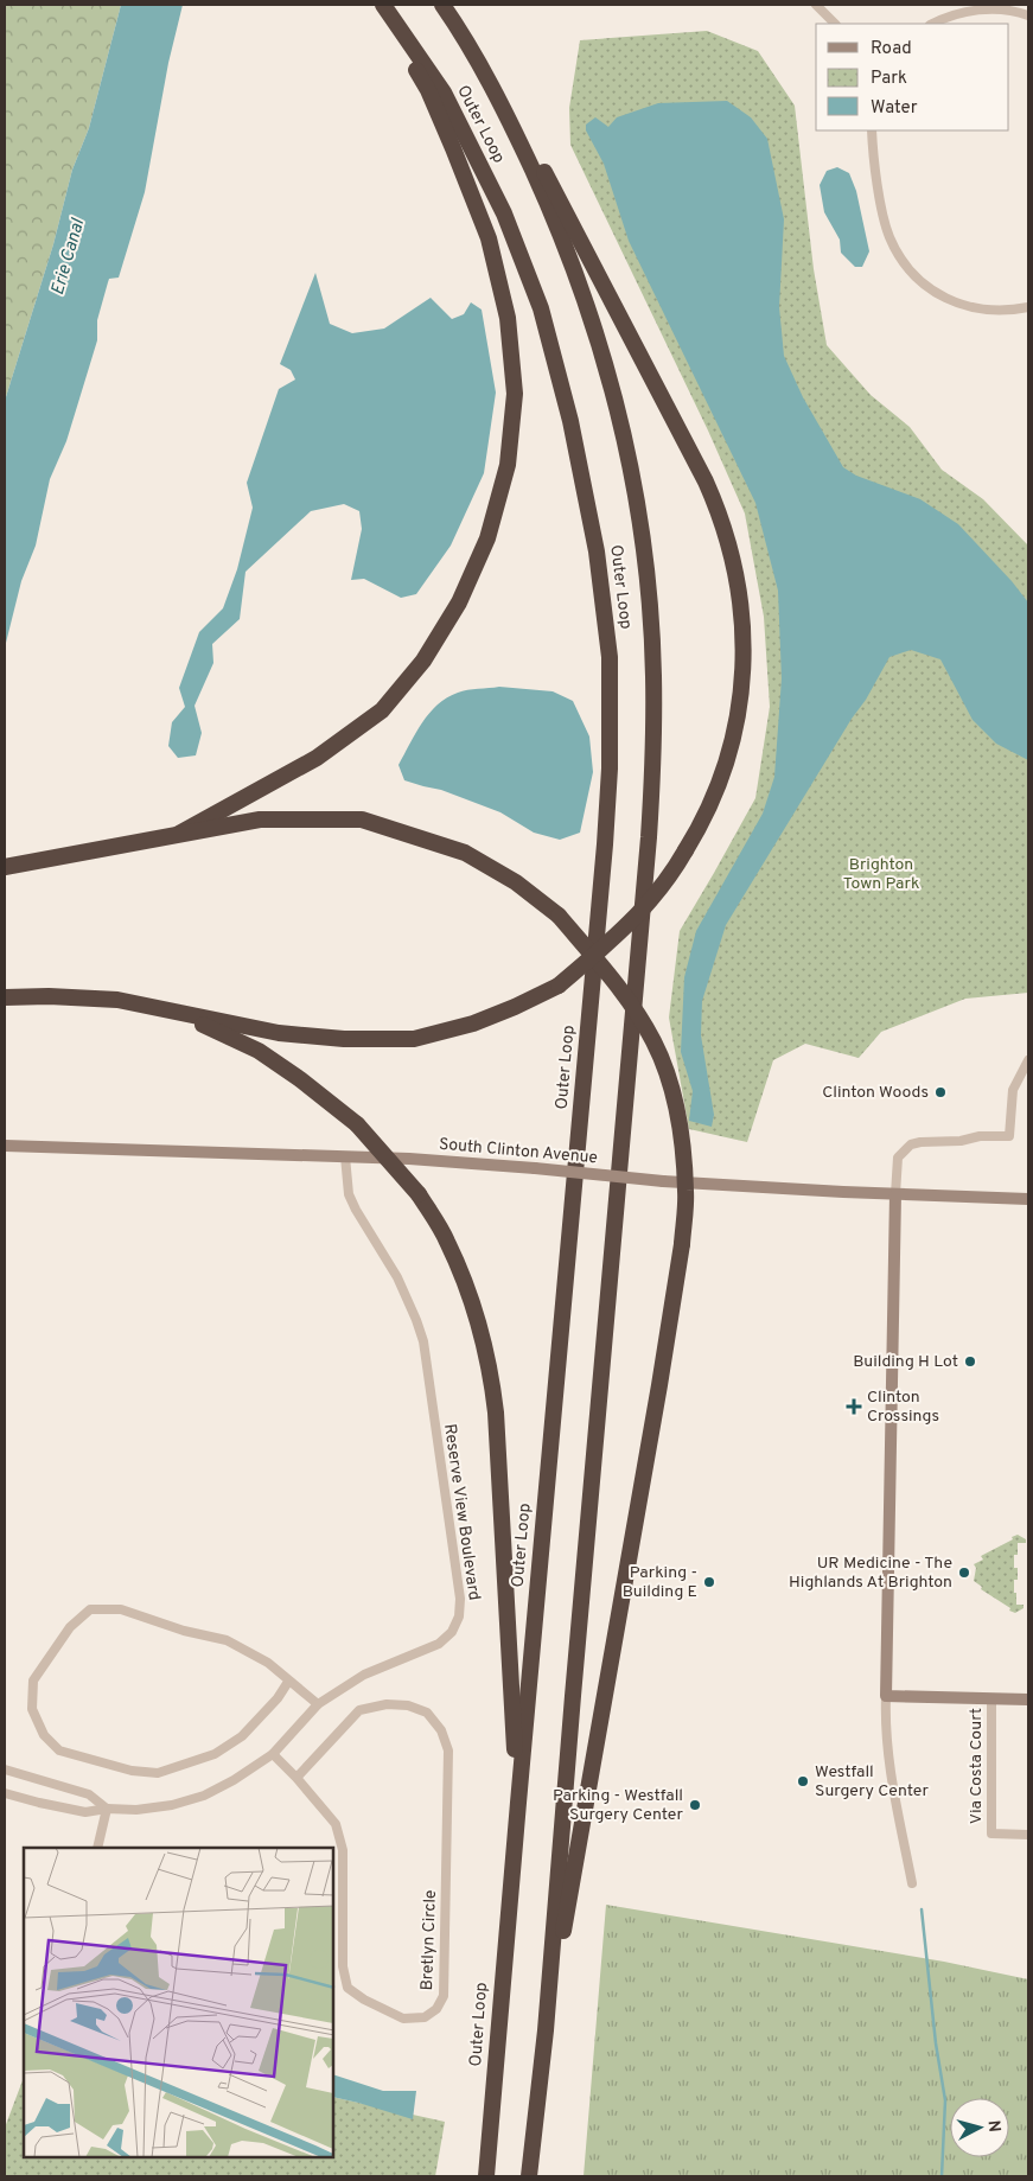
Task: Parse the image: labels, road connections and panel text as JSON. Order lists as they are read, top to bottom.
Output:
{
  "streets": {
    "highway": ["Outer Loop"],
    "street": [
      "South Clinton Avenue",
      "Reserve View Boulevard",
      "Via Costa Court",
      "Bretlyn Circle"
    ]
  },
  "crossings": [
    ["South Clinton Avenue", "Reserve View Boulevard"],
    ["Reserve View Boulevard", "Bretlyn Circle"]
  ],
  "water": ["Erie Canal"],
  "parks": ["Brighton Town Park"],
  "places": {
    "other": [
      "Clinton Woods",
      "Building H Lot",
      "UR Medicine - The Highlands At Brighton",
      "Parking - Building E",
      "Westfall Surgery Center",
      "Parking - Westfall Surgery Center"
    ],
    "health": ["Clinton Crossings"]
  },
  "legend": ["Road", "Park", "Water"],
  "north": "right"
}
